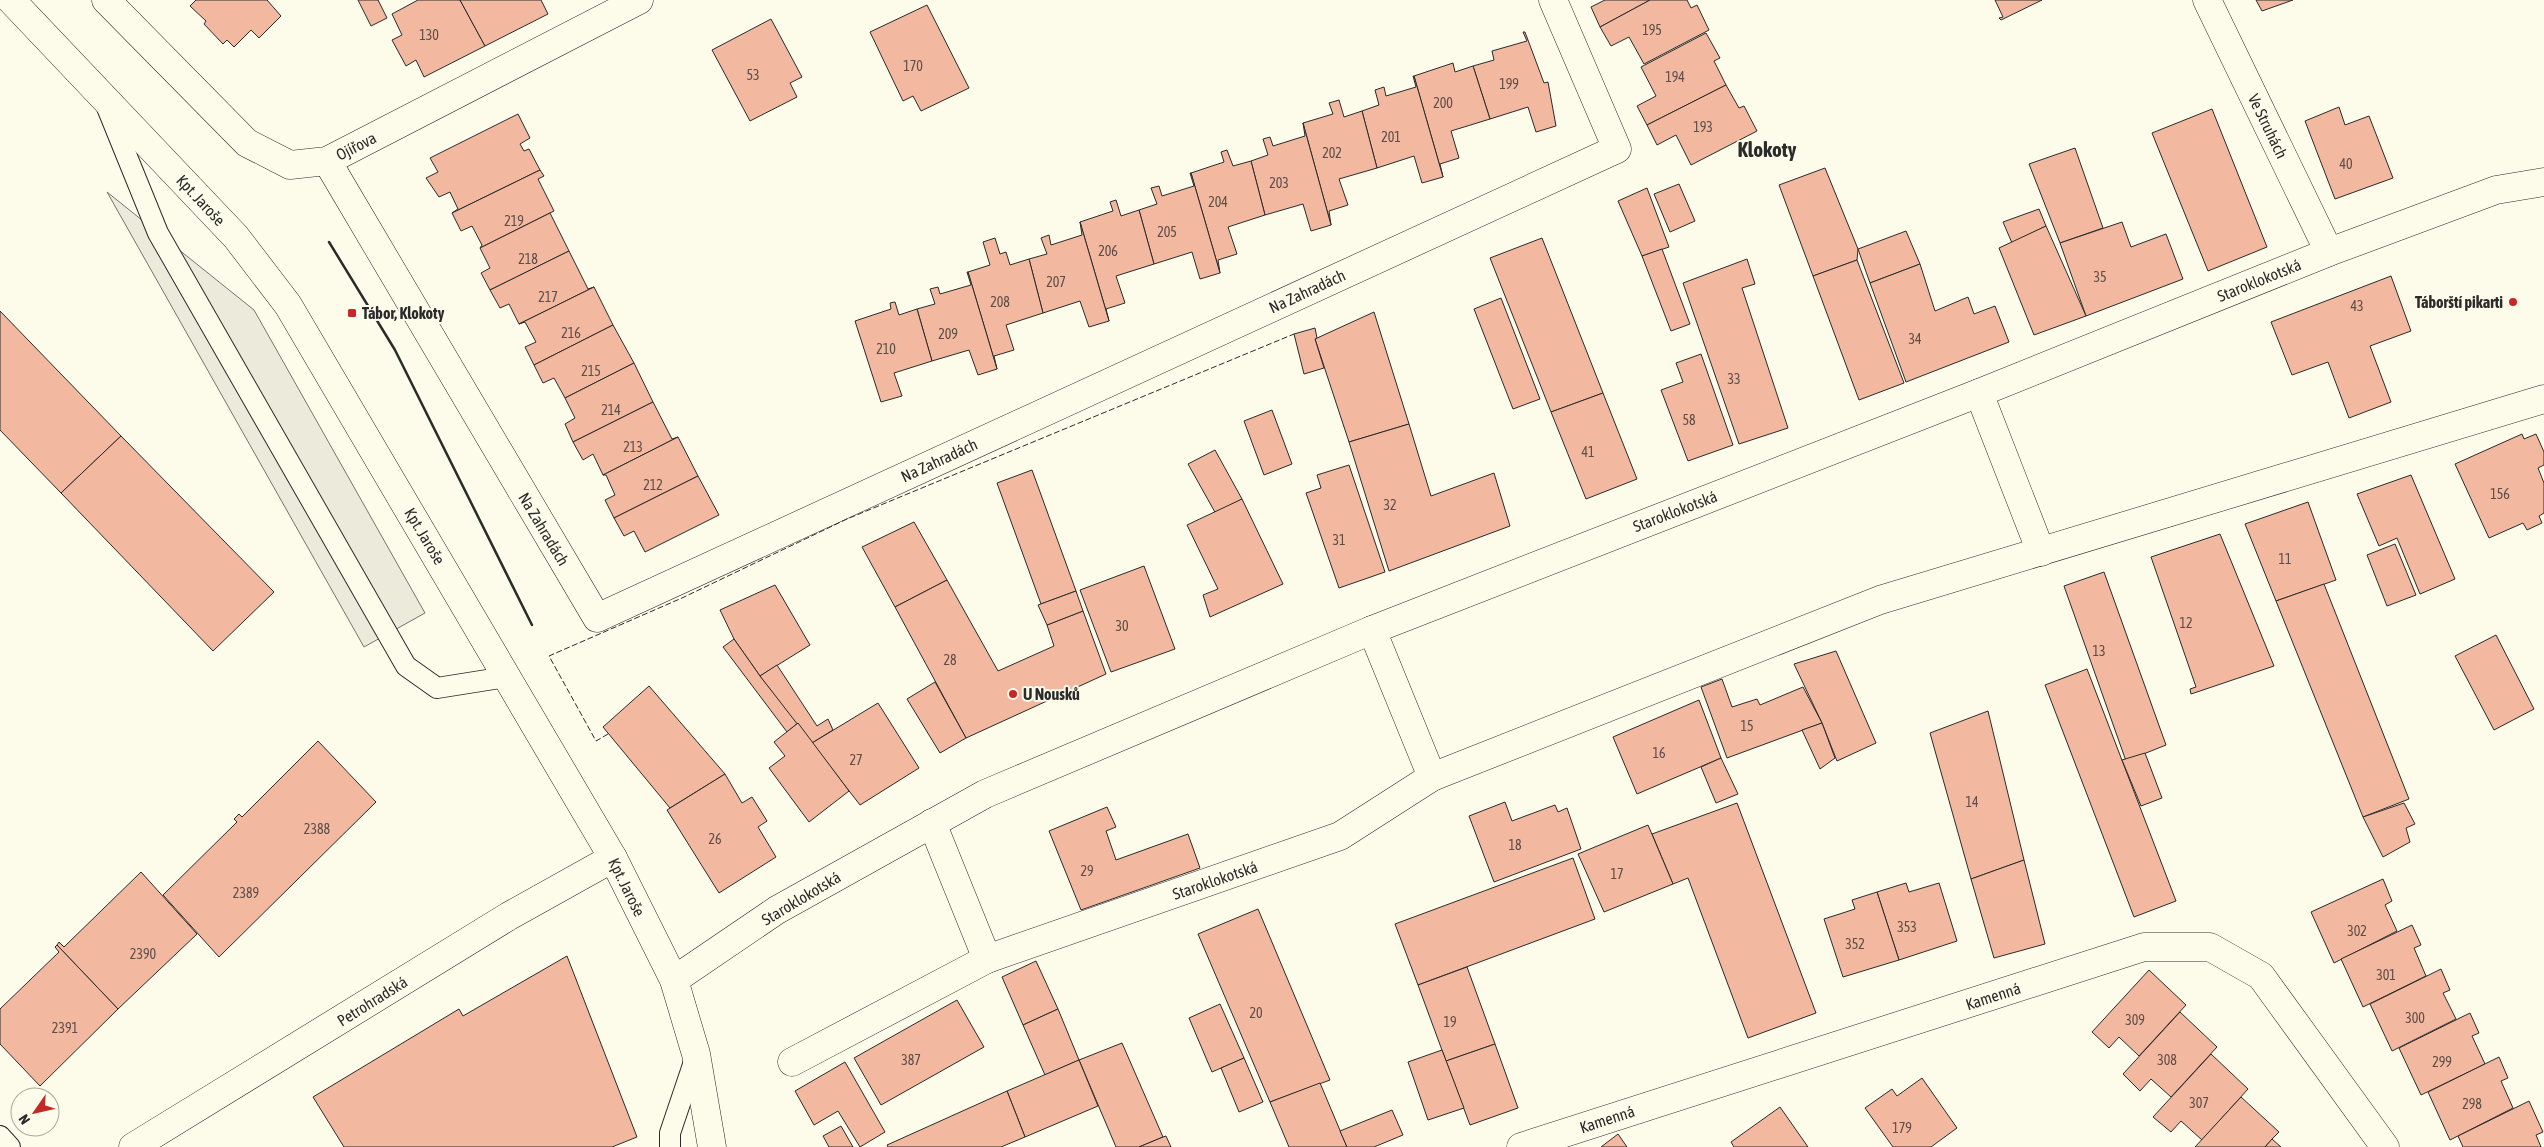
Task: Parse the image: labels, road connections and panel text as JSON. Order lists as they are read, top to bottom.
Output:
{
  "streets": {
    "street": [
      "Ve Struhách",
      "Ojířova",
      "Kpt. Jaroše",
      "Staroklokotská",
      "Na Zahradách",
      "Kamenná",
      "Petrohradská"
    ]
  },
  "crossings": [
    ["Ve Struhách", "Staroklokotská"],
    ["Ojířova", "Na Zahradách"],
    ["Kpt. Jaroše", "Staroklokotská"],
    ["Kpt. Jaroše", "Petrohradská"]
  ],
  "districts": ["Klokoty"],
  "places": {
    "other": ["Táborští pikarti", "U Nousků"],
    "transit": ["Tábor, Klokoty"]
  },
  "house_numbers": [
    "195",
    "130",
    "170",
    "53",
    "194",
    "199",
    "200",
    "193",
    "201",
    "202",
    "40",
    "203",
    "204",
    "219",
    "205",
    "206",
    "218",
    "35",
    "207",
    "217",
    "208",
    "43",
    "216",
    "209",
    "34",
    "210",
    "215",
    "33",
    "214",
    "58",
    "213",
    "41",
    "212",
    "156",
    "32",
    "31",
    "11",
    "12",
    "30",
    "13",
    "28",
    "15",
    "16",
    "27",
    "14",
    "2388",
    "26",
    "18",
    "29",
    "17",
    "2389",
    "353",
    "302",
    "352",
    "2390",
    "301",
    "20",
    "300",
    "309",
    "19",
    "2391",
    "387",
    "308",
    "299",
    "307",
    "298",
    "179"
  ],
  "north": "bottom left"
}
